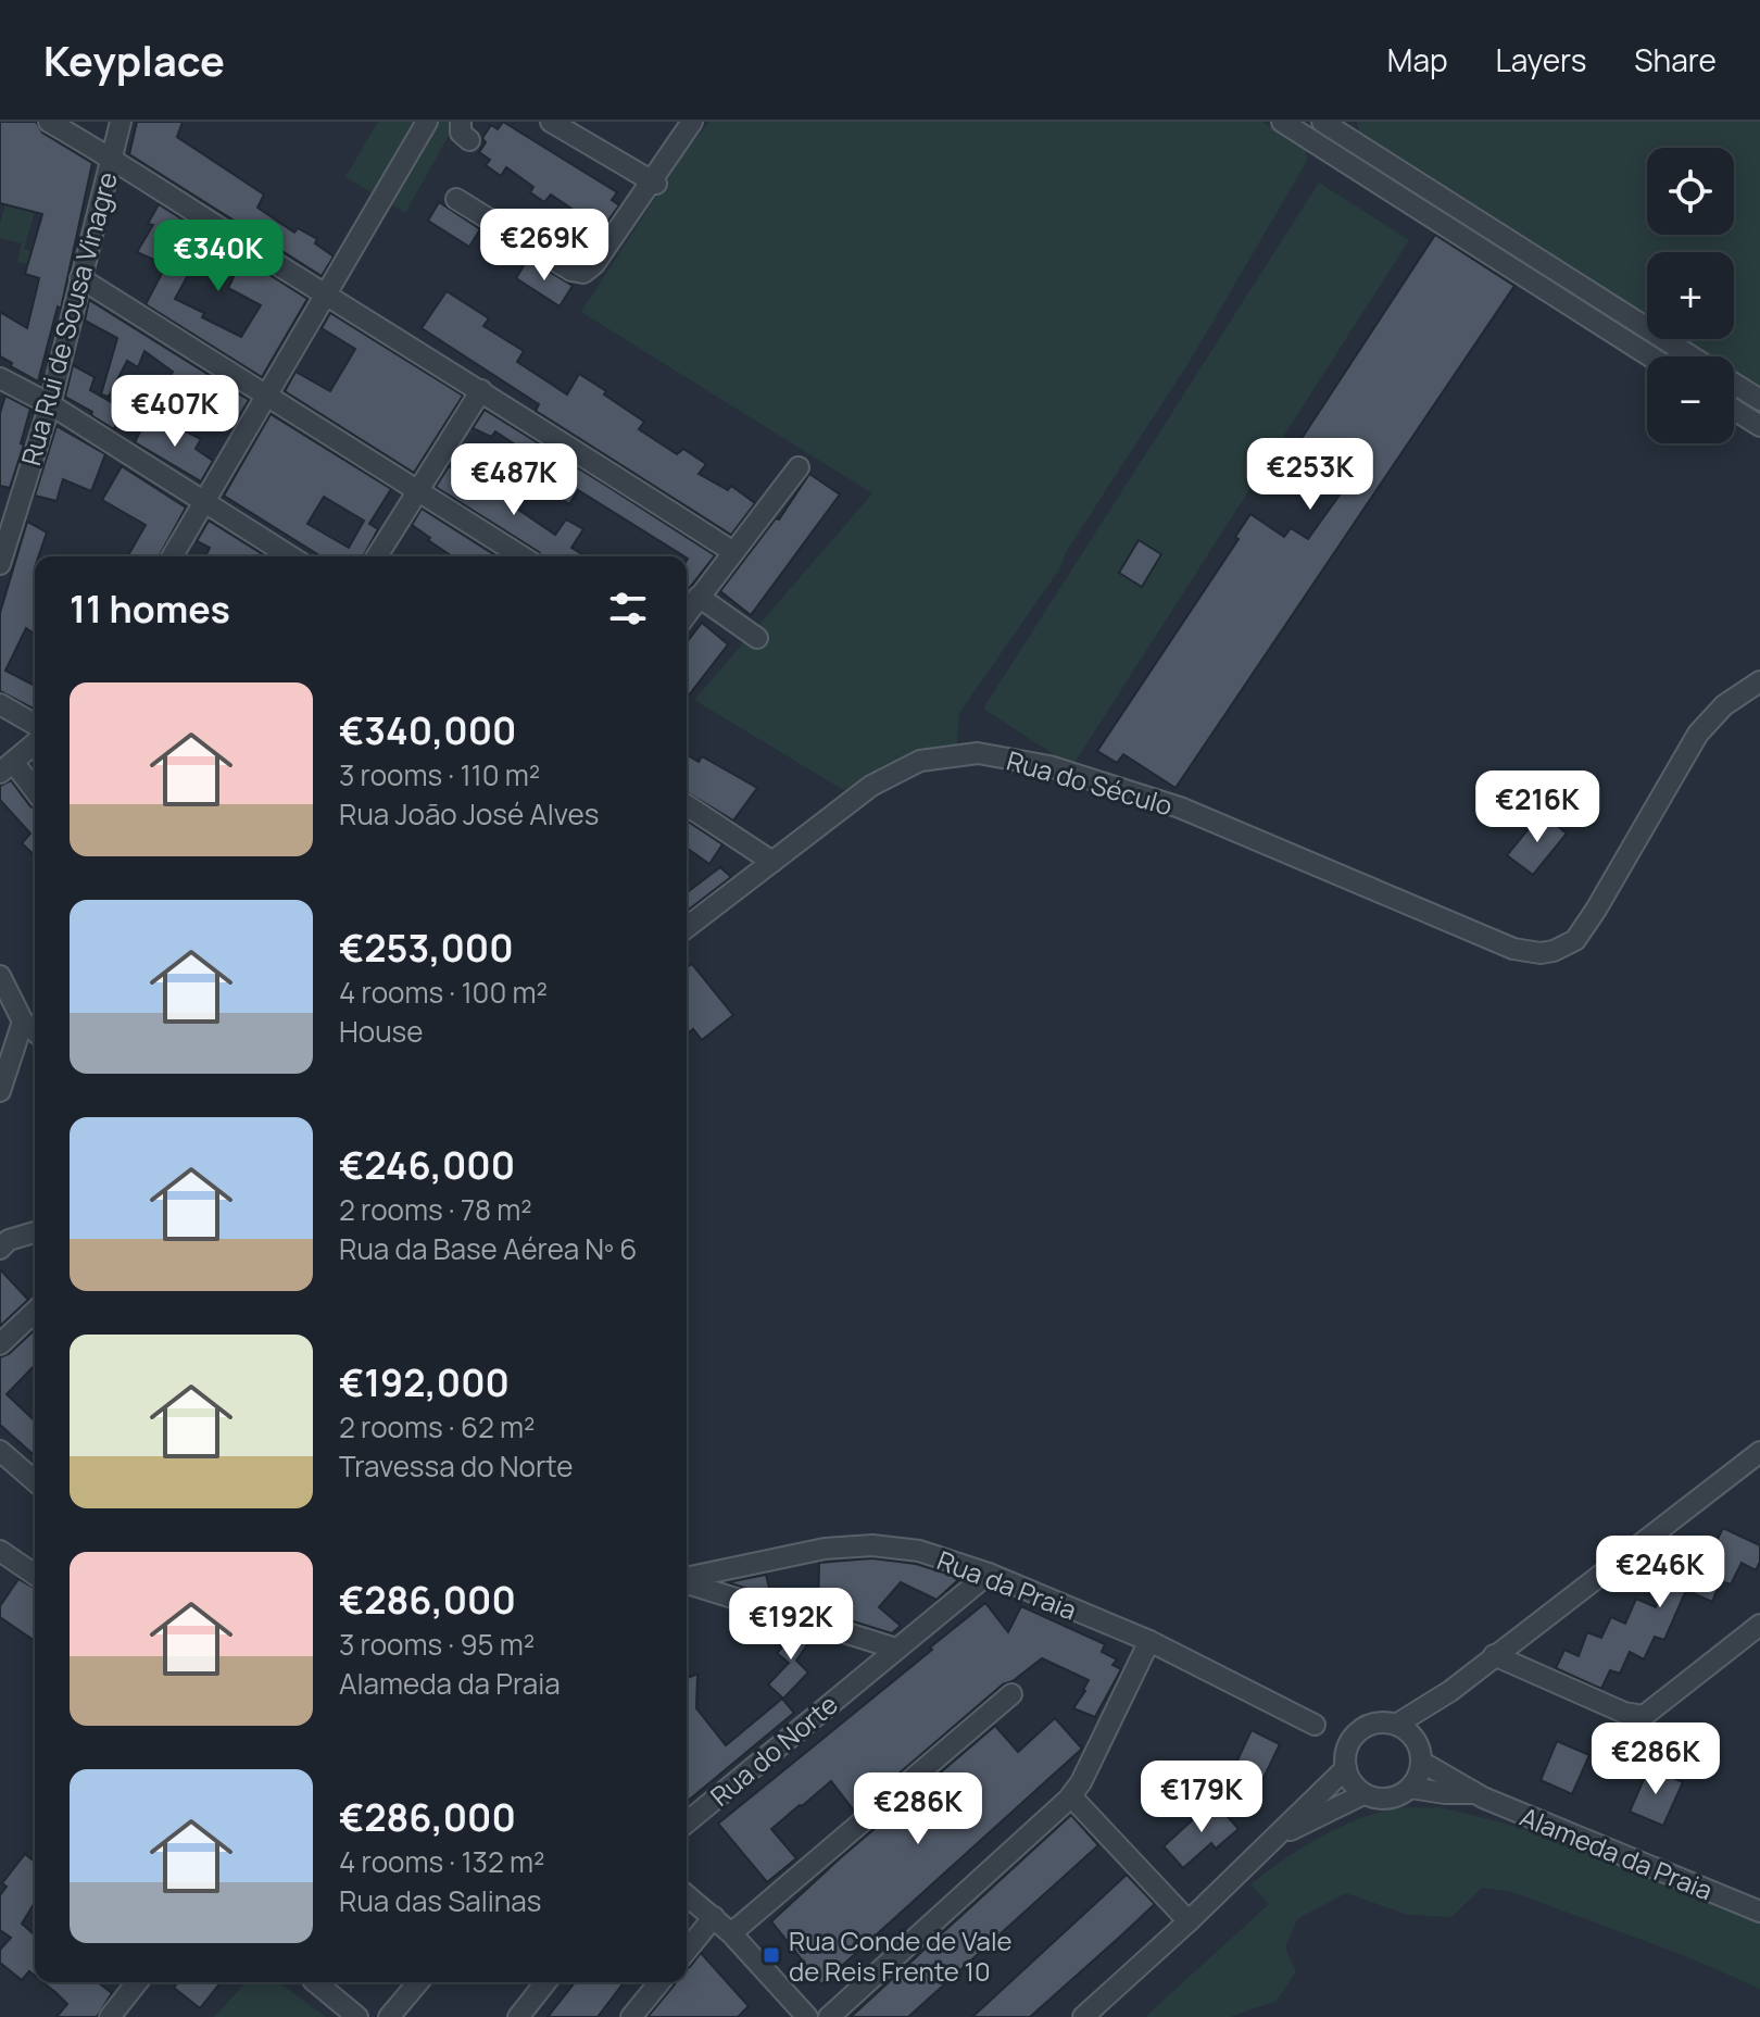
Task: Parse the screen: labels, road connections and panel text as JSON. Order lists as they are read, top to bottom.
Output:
{
  "streets": {
    "street": [
      "Rua Rui de Sousa Vinagre",
      "Rua do Século",
      "Rua da Praia",
      "Rua do Norte",
      "Alameda da Praia"
    ]
  },
  "crossings": [
    ["Rua da Praia", "Rua do Norte"]
  ],
  "places": {
    "transit": ["Rua Conde de Vale de Reis Frente 10"]
  },
  "page": {
    "header": "Keyplace",
    "nav": ["Map", "Layers", "Share"],
    "map_buttons": ["+", "−"],
    "price": [
      "€269K",
      "€340K",
      "€407K",
      "€253K",
      "€487K",
      "€216K",
      "€246K",
      "€192K",
      "€286K",
      "€179K",
      "€286K"
    ],
    "heading": "11 homes",
    "list": [
      {
        "name": "€340,000",
        "note": "3 rooms · 110 m² · Rua João José Alves"
      },
      {
        "name": "€253,000",
        "note": "4 rooms · 100 m² · House"
      },
      {
        "name": "€246,000",
        "note": "2 rooms · 78 m² · Rua da Base Aérea Nº 6"
      },
      {
        "name": "€192,000",
        "note": "2 rooms · 62 m² · Travessa do Norte"
      },
      {
        "name": "€286,000",
        "note": "3 rooms · 95 m² · Alameda da Praia"
      },
      {
        "name": "€286,000",
        "note": "4 rooms · 132 m² · Rua das Salinas"
      }
    ]
  }
}
